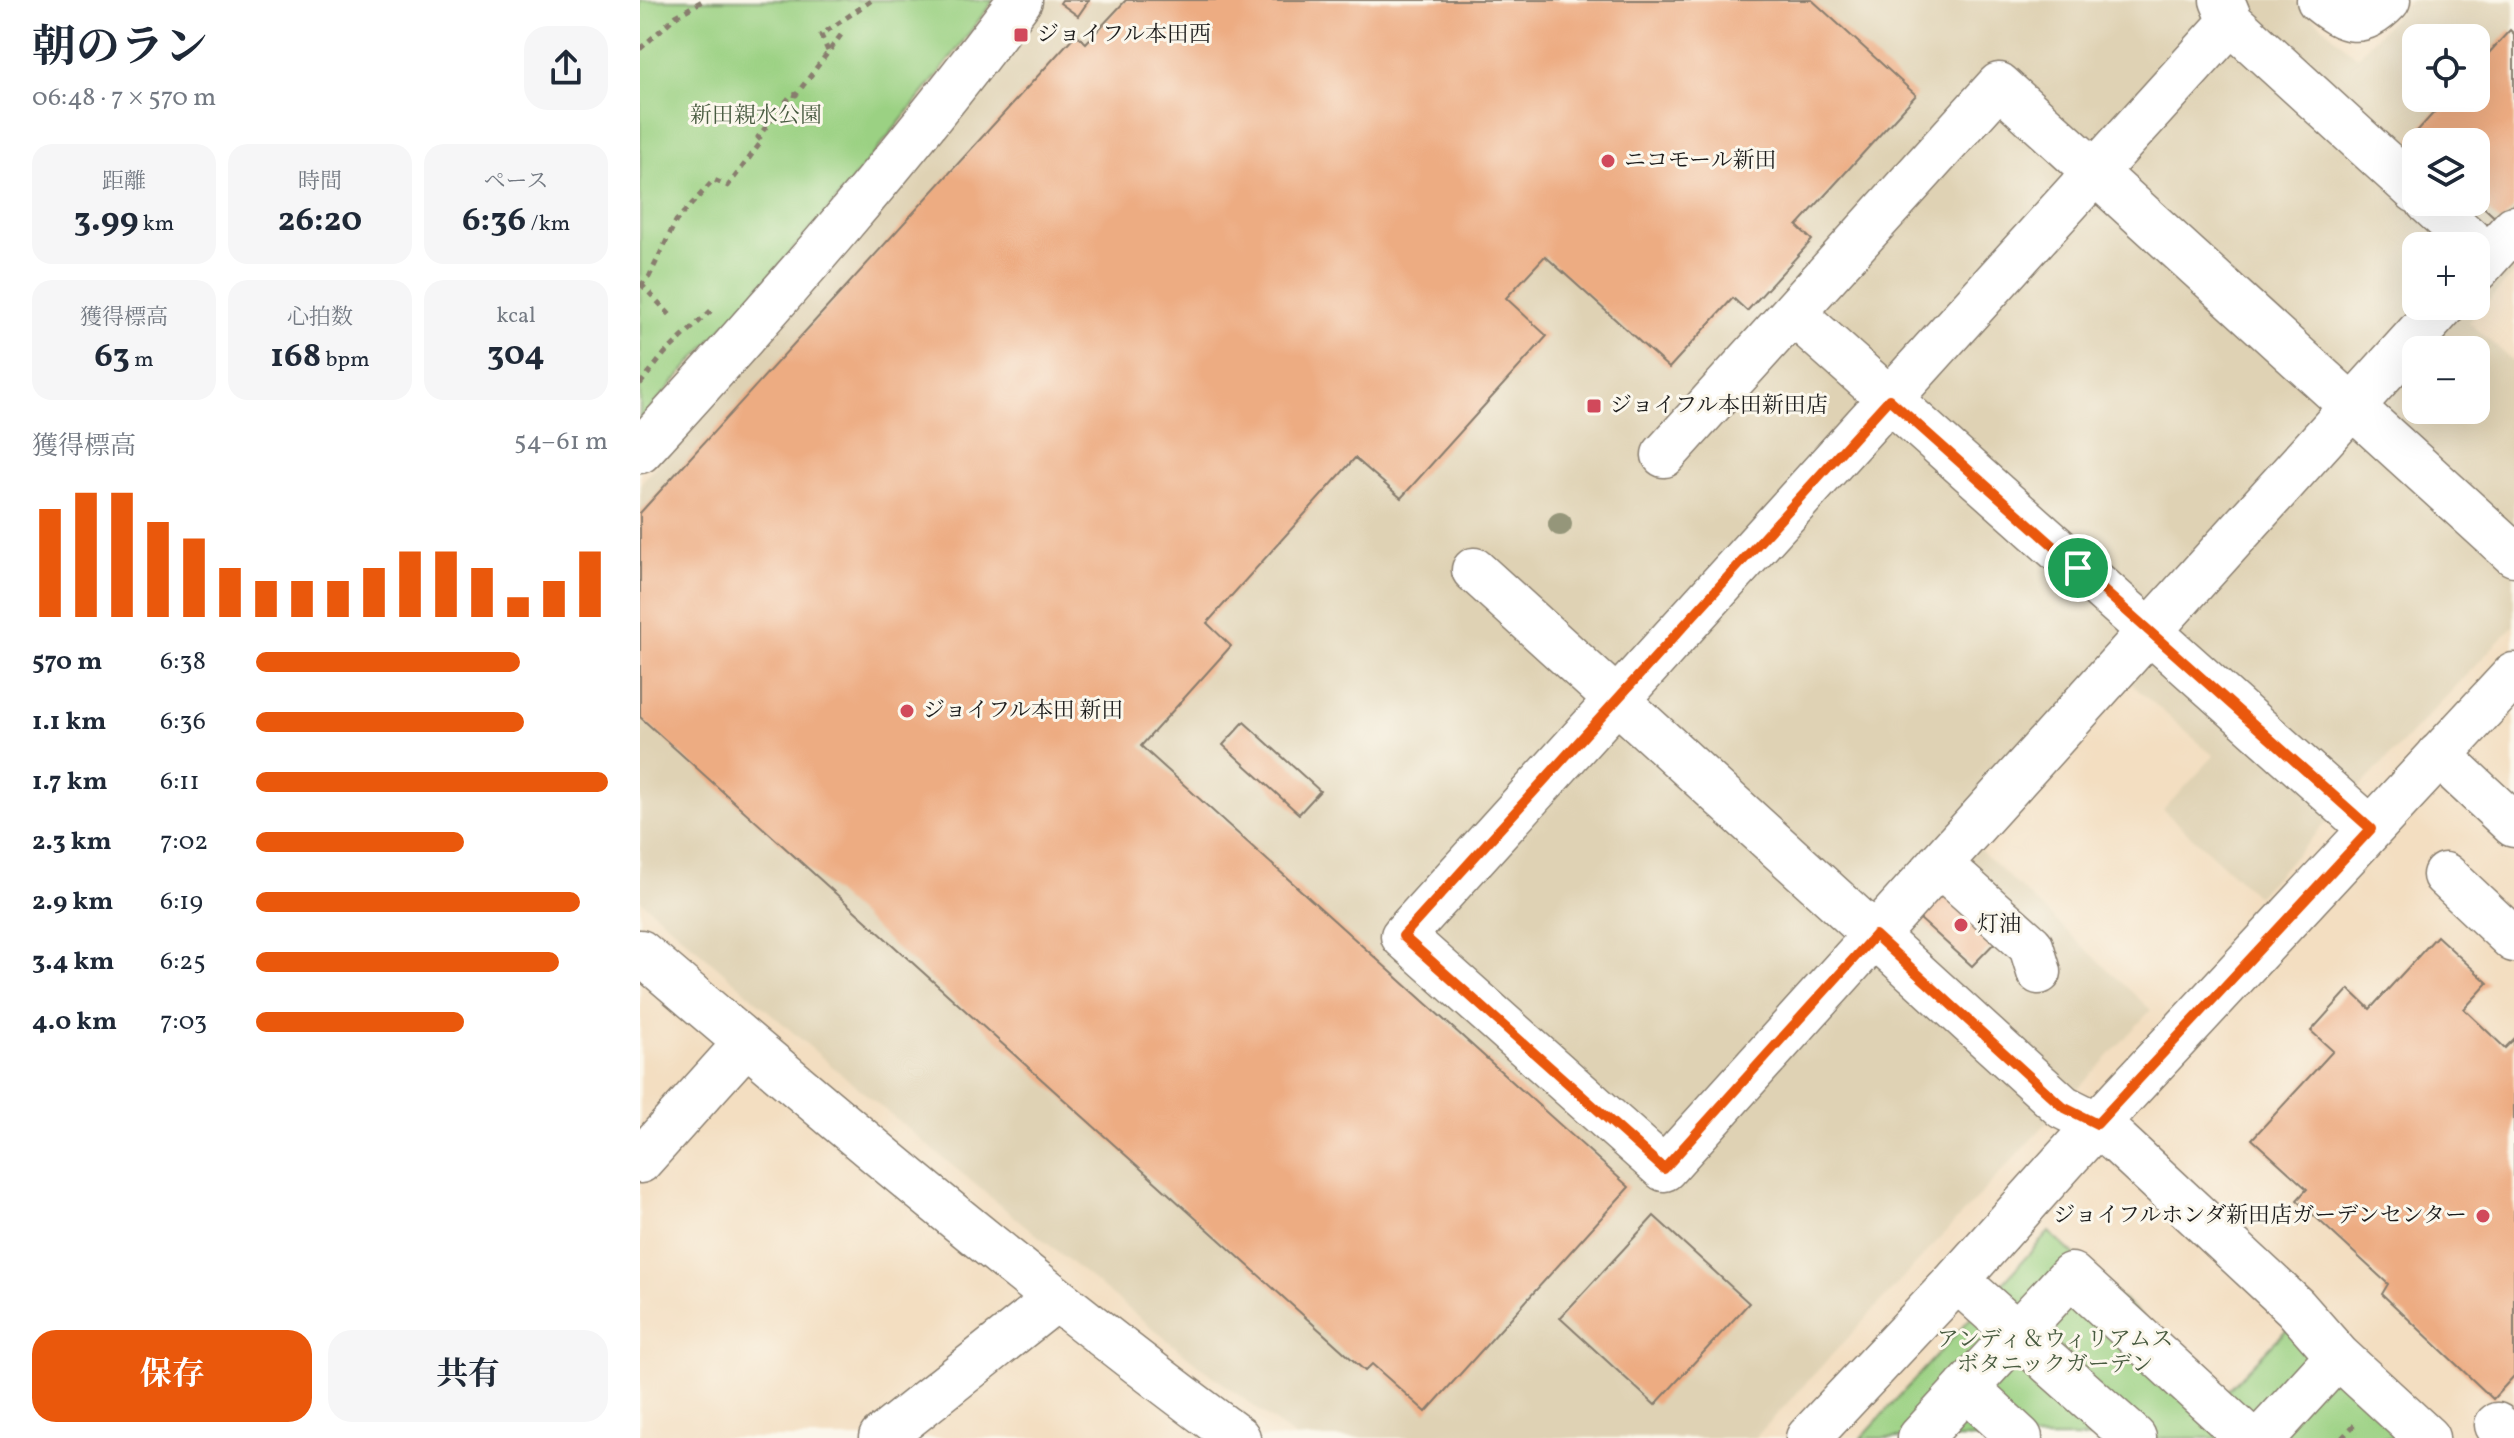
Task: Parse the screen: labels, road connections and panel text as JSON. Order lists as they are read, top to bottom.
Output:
{
  "parks": ["新田親水公園", "アンディ＆ウィリアムス ボタニックガーデン"],
  "places": {
    "transit": ["ジョイフル本田西", "ジョイフル本田新田店"],
    "other": [
      "ニコモール新田",
      "ジョイフル本田 新田",
      "灯油",
      "ジョイフルホンダ新田店ガーデンセンター"
    ]
  },
  "page": {
    "heading": ["朝のラン", "06:48 · 7 × 570 m"],
    "map_buttons": ["+", "−"],
    "stats": [
      ["距離", "3.99 km"],
      ["時間", "26:20"],
      ["ペース", "6:36 /km"],
      ["獲得標高", "63 m"],
      ["心拍数", "168 bpm"],
      ["kcal", "304"]
    ],
    "chart": ["獲得標高", "54–61 m"],
    "list": [
      {
        "name": "570 m",
        "note": "6:38"
      },
      {
        "name": "1.1 km",
        "note": "6:36"
      },
      {
        "name": "1.7 km",
        "note": "6:11"
      },
      {
        "name": "2.3 km",
        "note": "7:02"
      },
      {
        "name": "2.9 km",
        "note": "6:19"
      },
      {
        "name": "3.4 km",
        "note": "6:25"
      },
      {
        "name": "4.0 km",
        "note": "7:03"
      }
    ],
    "buttons": ["保存", "共有"]
  }
}
